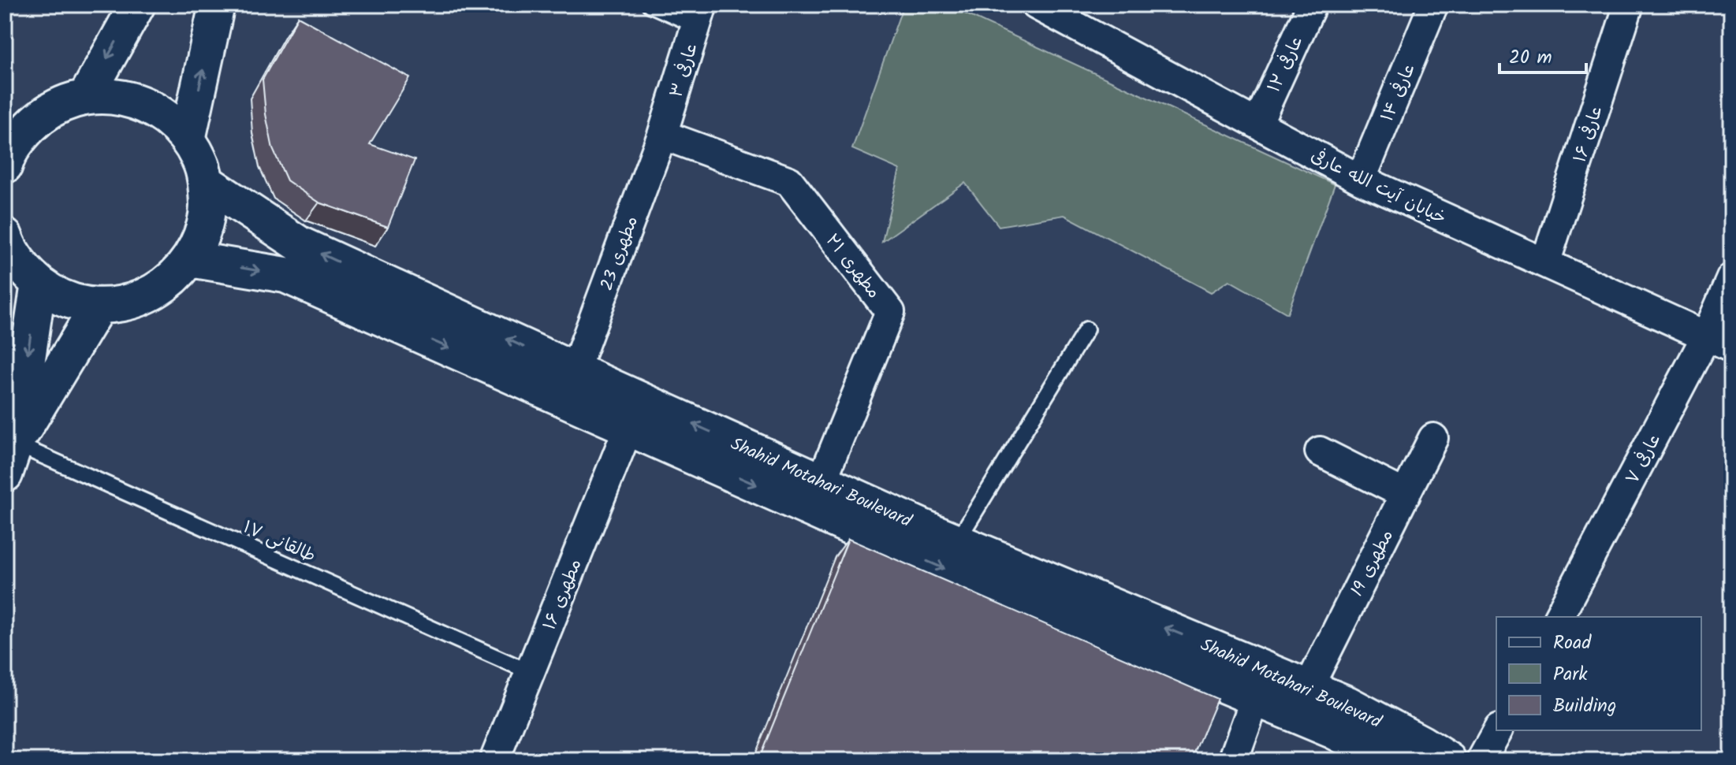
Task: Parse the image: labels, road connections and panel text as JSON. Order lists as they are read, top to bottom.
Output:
{
  "streets": {
    "main road": ["Shahid Motahari Boulevard"],
    "street": [
      "عارفی ۱۲",
      "عارفی ۳",
      "عارفی ۱۴",
      "عارفی ۱۶",
      "خیابان آیت الله عارفی",
      "مطهری 23",
      "مطهری ۲۱",
      "عارفی ۷",
      "مطهری 19",
      "مطهری ۱۶"
    ],
    "lane": ["طالقانی ۱۷"]
  },
  "crossings": [
    ["عارفی ۱۲", "خیابان آیت الله عارفی"],
    ["عارفی ۳", "مطهری 23"],
    ["عارفی ۳", "مطهری ۲۱"],
    ["عارفی ۱۴", "خیابان آیت الله عارفی"],
    ["عارفی ۱۶", "خیابان آیت الله عارفی"],
    ["خیابان آیت الله عارفی", "عارفی ۷"],
    ["مطهری 23", "مطهری ۲۱"],
    ["مطهری 23", "Shahid Motahari Boulevard"],
    ["مطهری ۲۱", "Shahid Motahari Boulevard"],
    ["Shahid Motahari Boulevard", "مطهری 19"],
    ["Shahid Motahari Boulevard", "مطهری ۱۶"],
    ["طالقانی ۱۷", "مطهری ۱۶"]
  ],
  "legend": ["Road", "Park", "Building"],
  "scale_bar": "20 m"
}
